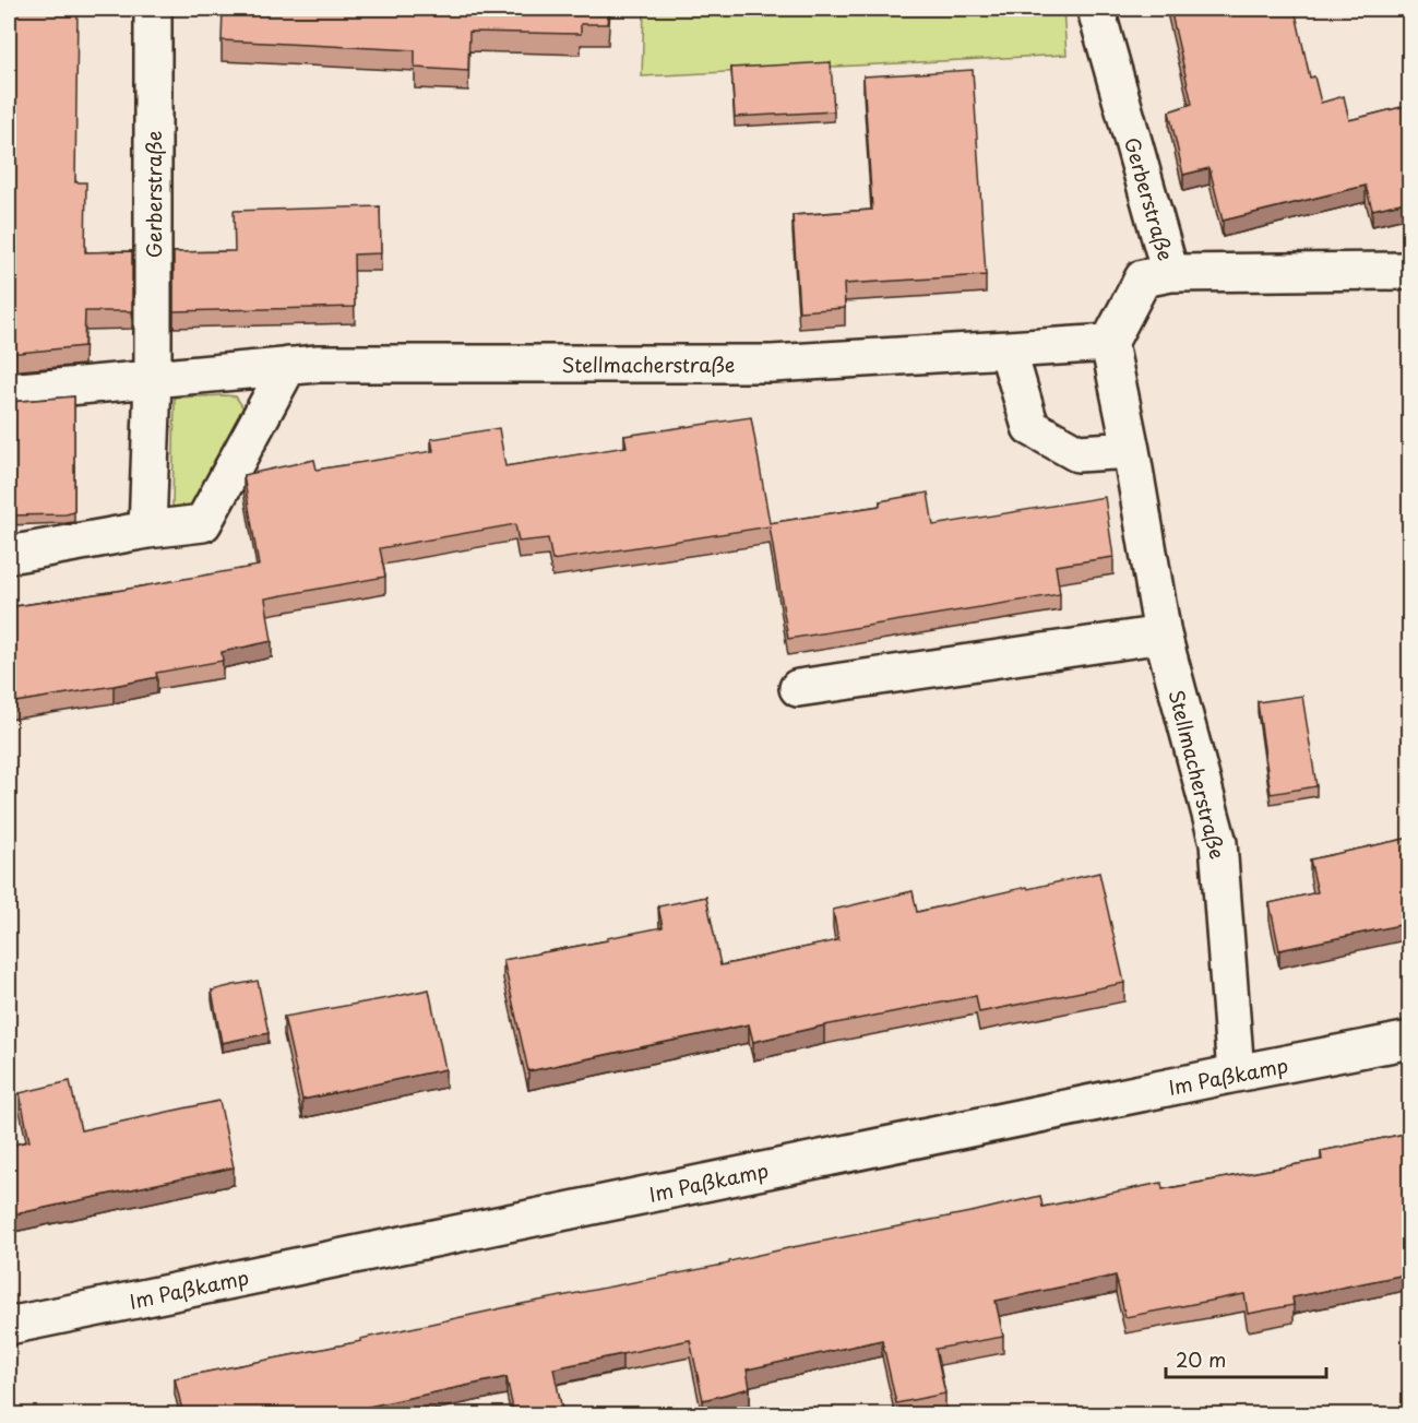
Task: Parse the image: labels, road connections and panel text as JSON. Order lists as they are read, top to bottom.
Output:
{
  "streets": {
    "street": ["Gerberstraße", "Stellmacherstraße", "Im Paßkamp"]
  },
  "crossings": [
    ["Gerberstraße", "Stellmacherstraße"],
    ["Stellmacherstraße", "Im Paßkamp"]
  ],
  "scale_bar": "20 m"
}
